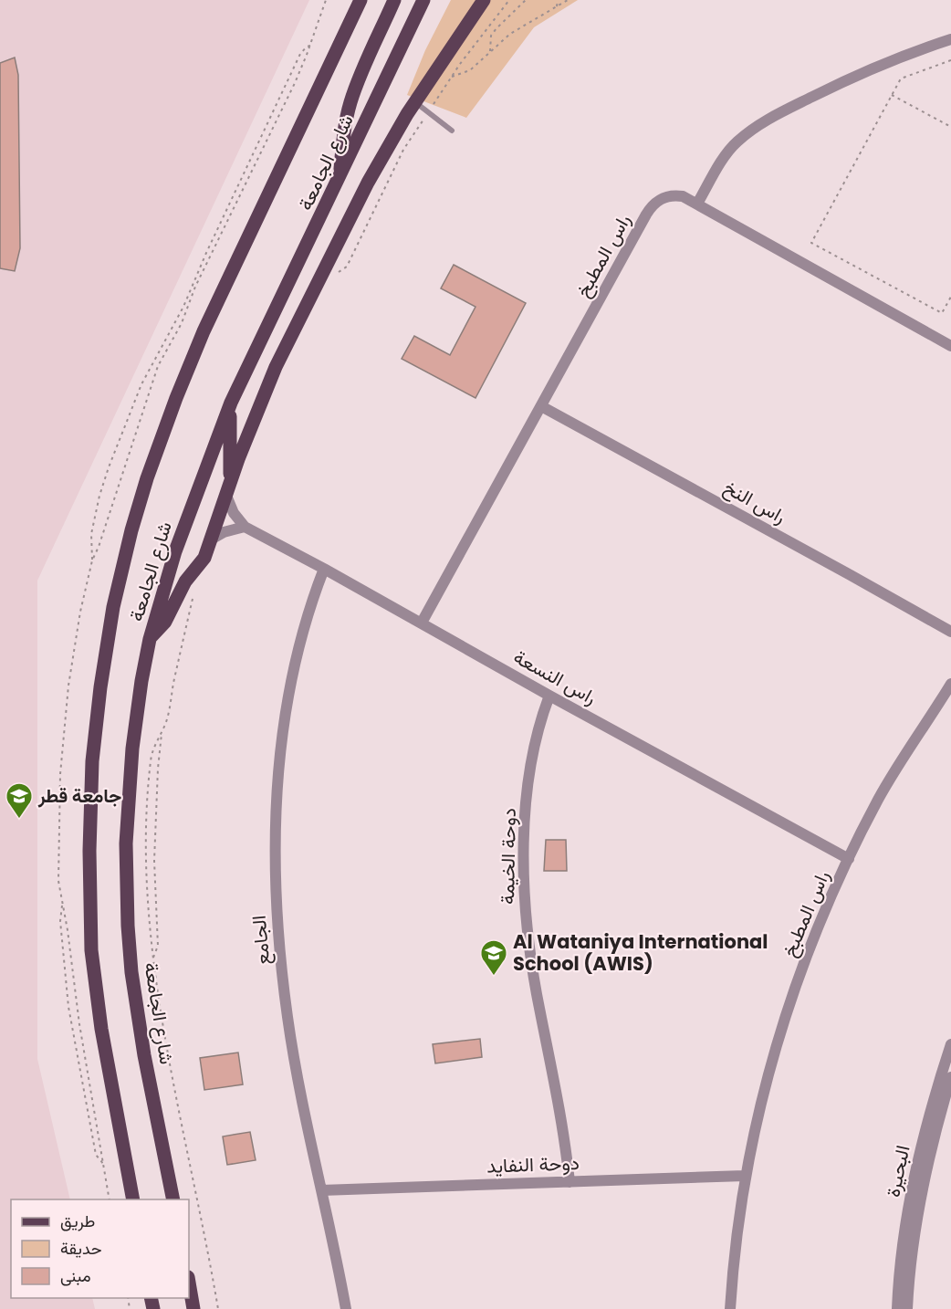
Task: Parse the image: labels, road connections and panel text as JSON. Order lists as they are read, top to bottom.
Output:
{
  "streets": {
    "main road": ["شارع الجامعة"],
    "street": [
      "راس المطبخ",
      "راس النخ",
      "راس النسعة",
      "دوحة الخيمة",
      "الجامع",
      "دوحة النفايد",
      "البحيرة"
    ]
  },
  "crossings": [
    ["راس المطبخ", "راس النخ"],
    ["راس المطبخ", "راس النسعة"],
    ["راس المطبخ", "دوحة النفايد"],
    ["راس النسعة", "دوحة الخيمة"],
    ["راس النسعة", "الجامع"],
    ["دوحة الخيمة", "دوحة النفايد"],
    ["الجامع", "دوحة النفايد"]
  ],
  "places": {
    "school or university": ["جامعة قطر", "Al Wataniya International School (AWIS)"]
  },
  "legend": ["طريق", "حديقة", "مبنى"]
}
